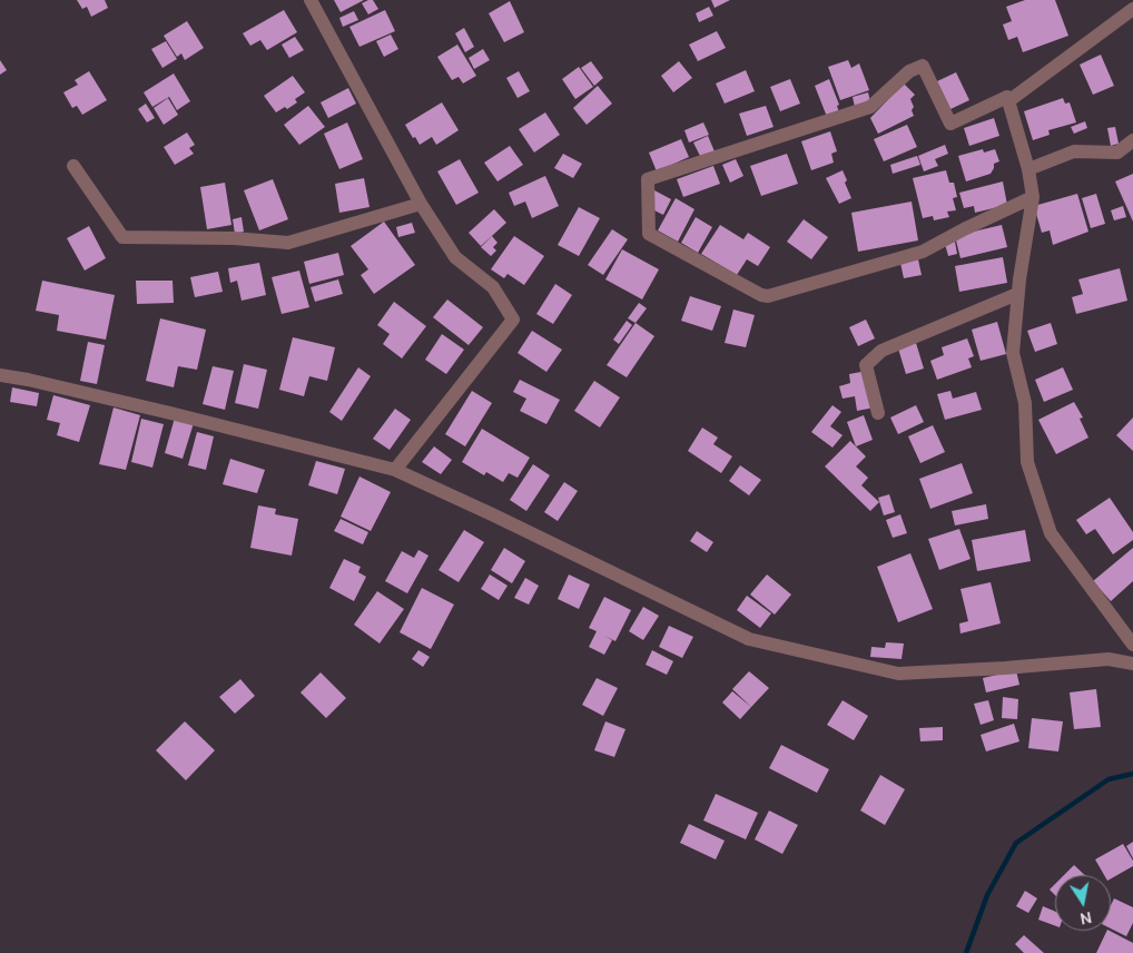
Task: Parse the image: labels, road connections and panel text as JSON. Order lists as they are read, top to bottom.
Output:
{
  "north": "bottom"
}
